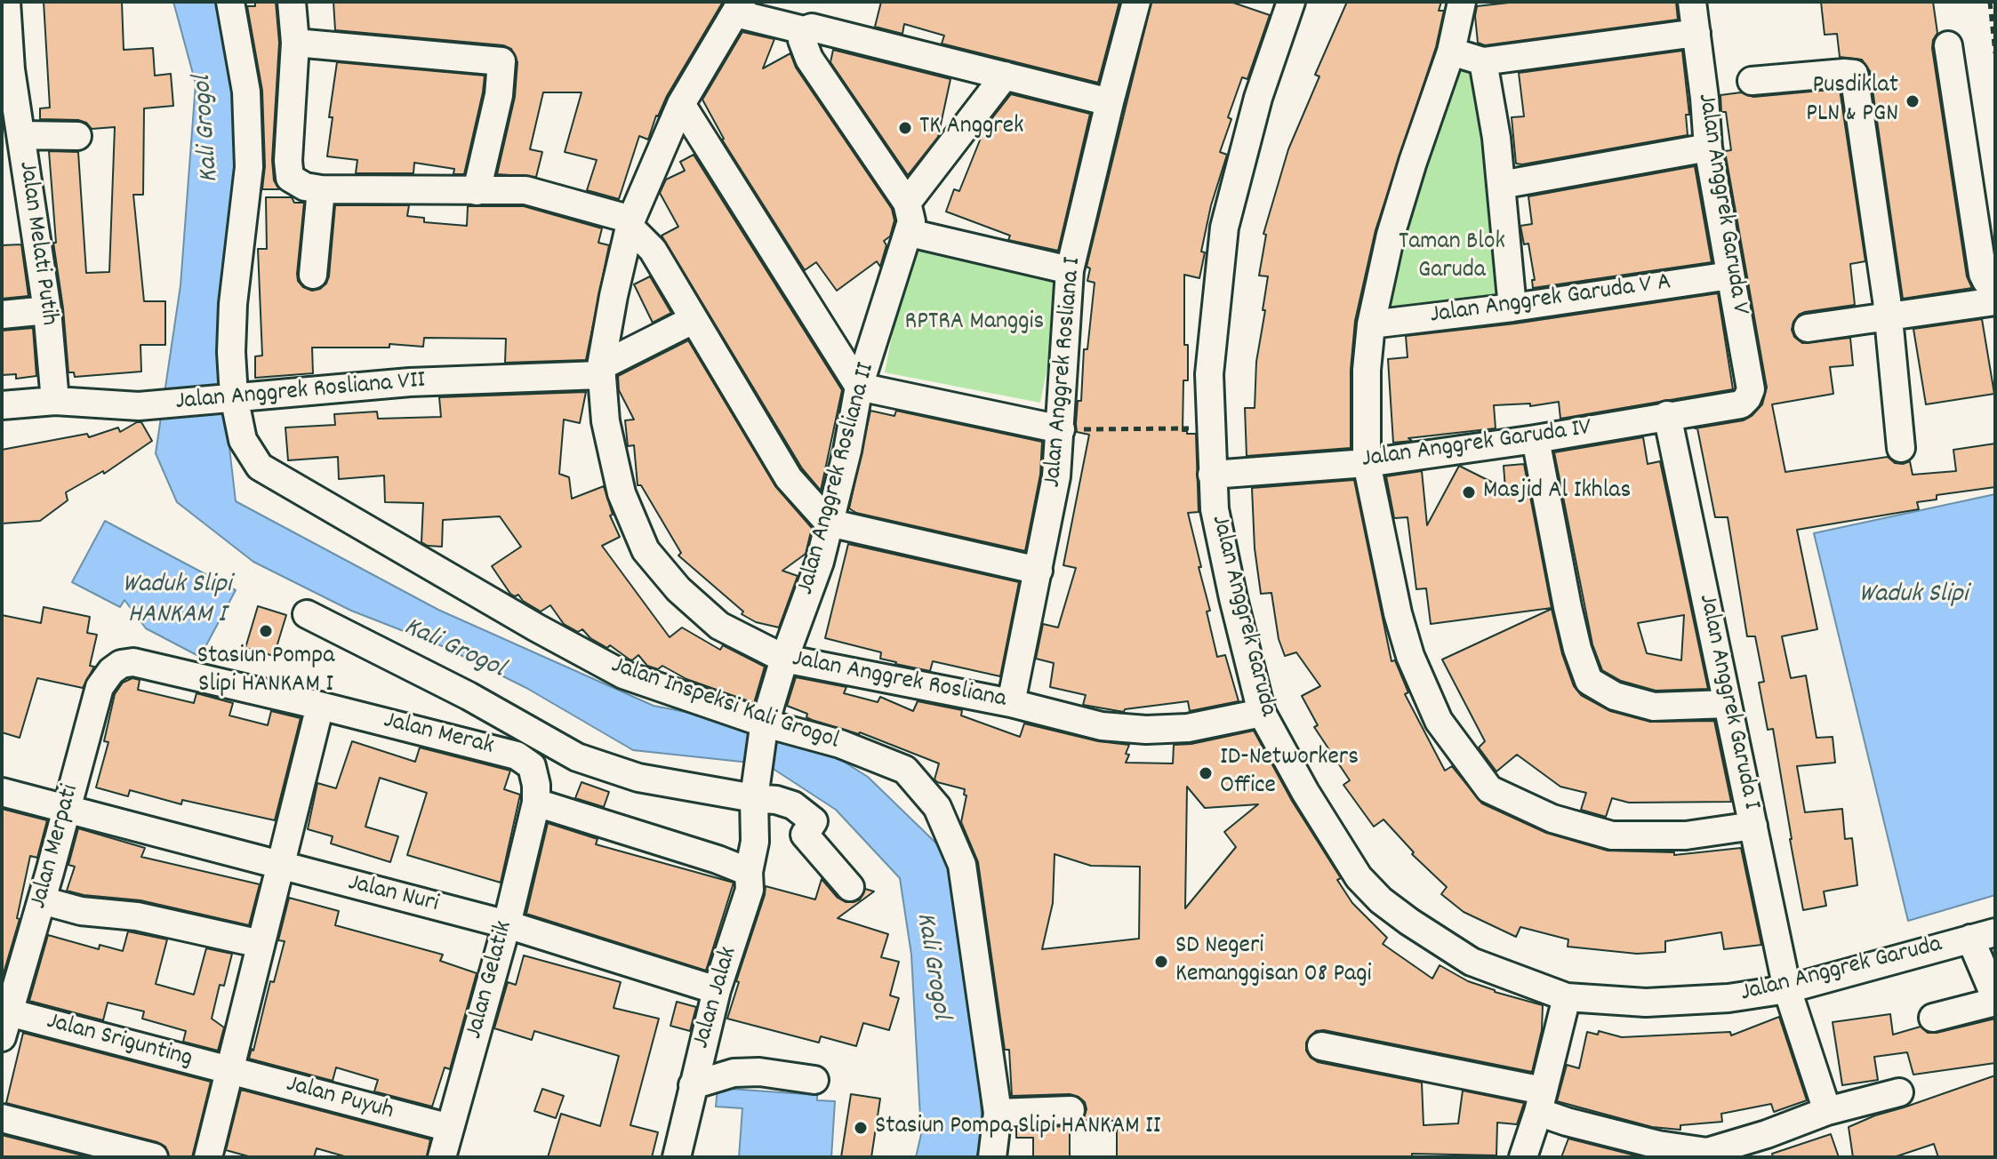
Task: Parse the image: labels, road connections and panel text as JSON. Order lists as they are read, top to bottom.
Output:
{
  "streets": {
    "street": [
      "Jalan Anggrek Garuda V",
      "Jalan Melati Putih",
      "Jalan Anggrek Garuda V A",
      "Jalan Anggrek Rosliana I",
      "Jalan Anggrek Rosliana VII",
      "Jalan Anggrek Garuda IV",
      "Jalan Anggrek Rosliana II",
      "Jalan Anggrek Garuda",
      "Jalan Anggrek Rosliana",
      "Jalan Anggrek Garuda I",
      "Jalan Inspeksi Kali Grogol",
      "Jalan Merak",
      "Jalan Merpati",
      "Jalan Nuri",
      "Jalan Gelatik",
      "Jalan Jalak",
      "Jalan Srigunting",
      "Jalan Puyuh"
    ]
  },
  "crossings": [
    ["Jalan Anggrek Garuda V", "Jalan Anggrek Garuda V A"],
    ["Jalan Anggrek Garuda V", "Jalan Anggrek Garuda IV"],
    ["Jalan Melati Putih", "Jalan Anggrek Rosliana VII"],
    ["Jalan Anggrek Rosliana I", "Jalan Anggrek Rosliana"],
    ["Jalan Anggrek Rosliana VII", "Jalan Anggrek Rosliana"],
    ["Jalan Anggrek Rosliana VII", "Jalan Inspeksi Kali Grogol"],
    ["Jalan Anggrek Garuda IV", "Jalan Anggrek Garuda"],
    ["Jalan Anggrek Garuda IV", "Jalan Anggrek Garuda I"],
    ["Jalan Anggrek Rosliana II", "Jalan Anggrek Rosliana"],
    ["Jalan Anggrek Rosliana II", "Jalan Inspeksi Kali Grogol"],
    ["Jalan Anggrek Rosliana II", "Jalan Jalak"],
    ["Jalan Anggrek Garuda", "Jalan Anggrek Rosliana"],
    ["Jalan Anggrek Garuda", "Jalan Anggrek Garuda I"],
    ["Jalan Merak", "Jalan Merpati"],
    ["Jalan Merak", "Jalan Gelatik"],
    ["Jalan Merpati", "Jalan Nuri"],
    ["Jalan Merpati", "Jalan Srigunting"],
    ["Jalan Nuri", "Jalan Gelatik"],
    ["Jalan Nuri", "Jalan Jalak"],
    ["Jalan Gelatik", "Jalan Puyuh"],
    ["Jalan Srigunting", "Jalan Puyuh"]
  ],
  "water": ["Kali Grogol", "Waduk Slipi HANKAM I", "Waduk Slipi"],
  "parks": ["Taman Blok Garuda", "RPTRA Manggis"],
  "places": [
    "Pusdiklat PLN & PGN",
    "TK Anggrek",
    "Masjid Al Ikhlas",
    "Stasiun Pompa Slipi HANKAM I",
    "ID-Networkers Office",
    "SD Negeri Kemanggisan 08 Pagi",
    "Stasiun Pompa Slipi HANKAM II"
  ]
}
